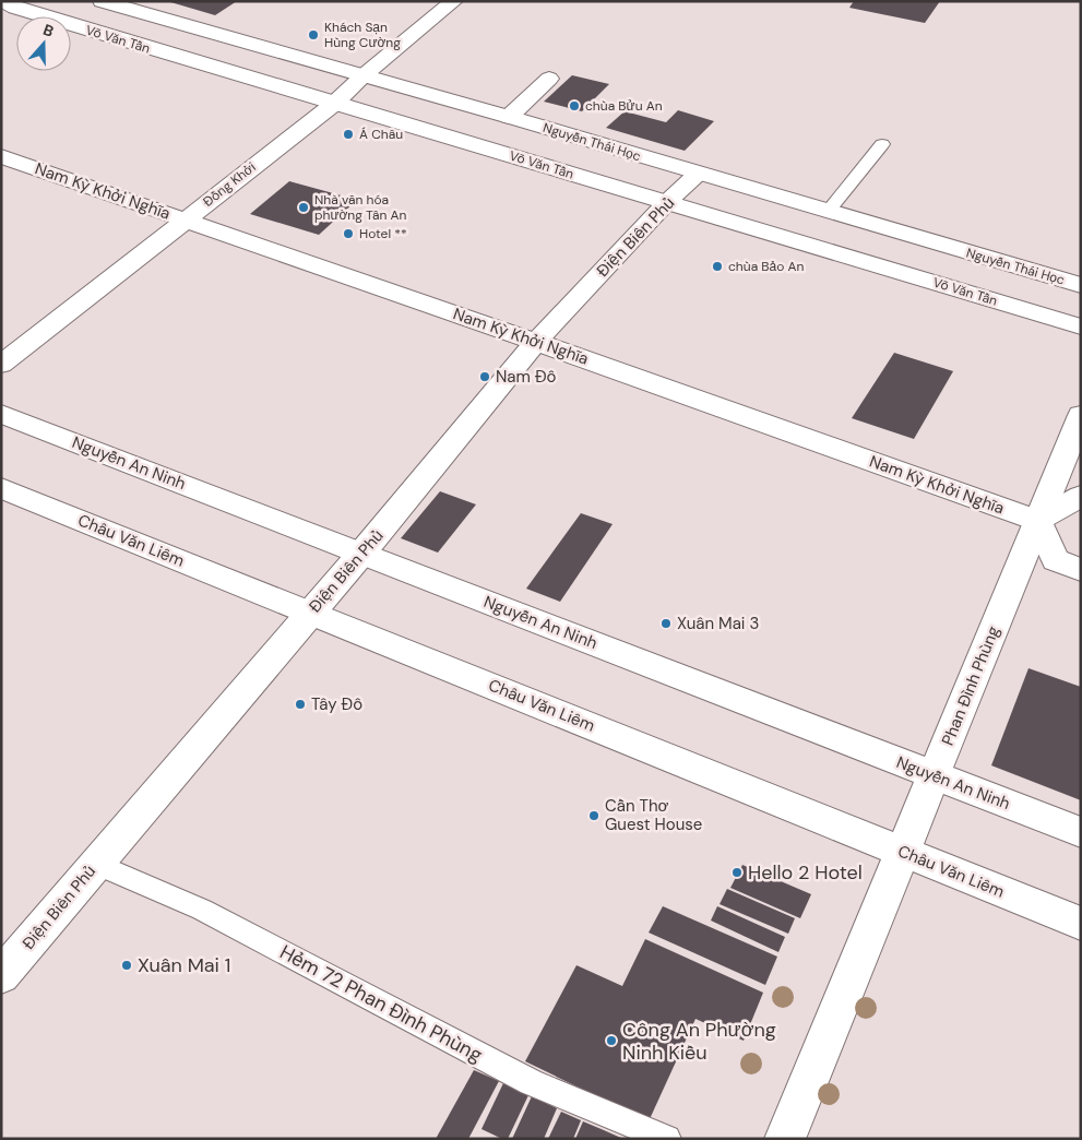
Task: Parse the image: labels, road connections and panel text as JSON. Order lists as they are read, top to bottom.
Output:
{
  "streets": {
    "street": [
      "Võ Văn Tần",
      "Nguyễn Thái Học",
      "Đồng Khởi",
      "Nam Kỳ Khởi Nghĩa",
      "Điện Biên Phủ",
      "Nguyễn An Ninh",
      "Châu Văn Liêm",
      "Phan Đình Phùng"
    ],
    "lane": ["Hẻm 72 Phan Đình Phùng"]
  },
  "crossings": [
    ["Võ Văn Tần", "Đồng Khởi"],
    ["Võ Văn Tần", "Điện Biên Phủ"],
    ["Nguyễn Thái Học", "Đồng Khởi"],
    ["Nguyễn Thái Học", "Điện Biên Phủ"],
    ["Đồng Khởi", "Nam Kỳ Khởi Nghĩa"],
    ["Nam Kỳ Khởi Nghĩa", "Điện Biên Phủ"],
    ["Nam Kỳ Khởi Nghĩa", "Phan Đình Phùng"],
    ["Điện Biên Phủ", "Nguyễn An Ninh"],
    ["Điện Biên Phủ", "Châu Văn Liêm"],
    ["Điện Biên Phủ", "Hẻm 72 Phan Đình Phùng"],
    ["Nguyễn An Ninh", "Phan Đình Phùng"],
    ["Châu Văn Liêm", "Phan Đình Phùng"]
  ],
  "places": [
    "Khách Sạn Hùng Cường",
    "chùa Bửu An",
    "Á Châu",
    "Nhà văn hóa phường Tân An",
    "Hotel **",
    "chùa Bảo An",
    "Nam Đô",
    "Xuân Mai 3",
    "Tây Đô",
    "Cần Thơ Guest House",
    "Hello 2 Hotel",
    "Xuân Mai 1",
    "Công An Phường Ninh Kiều"
  ],
  "north": "top"
}
